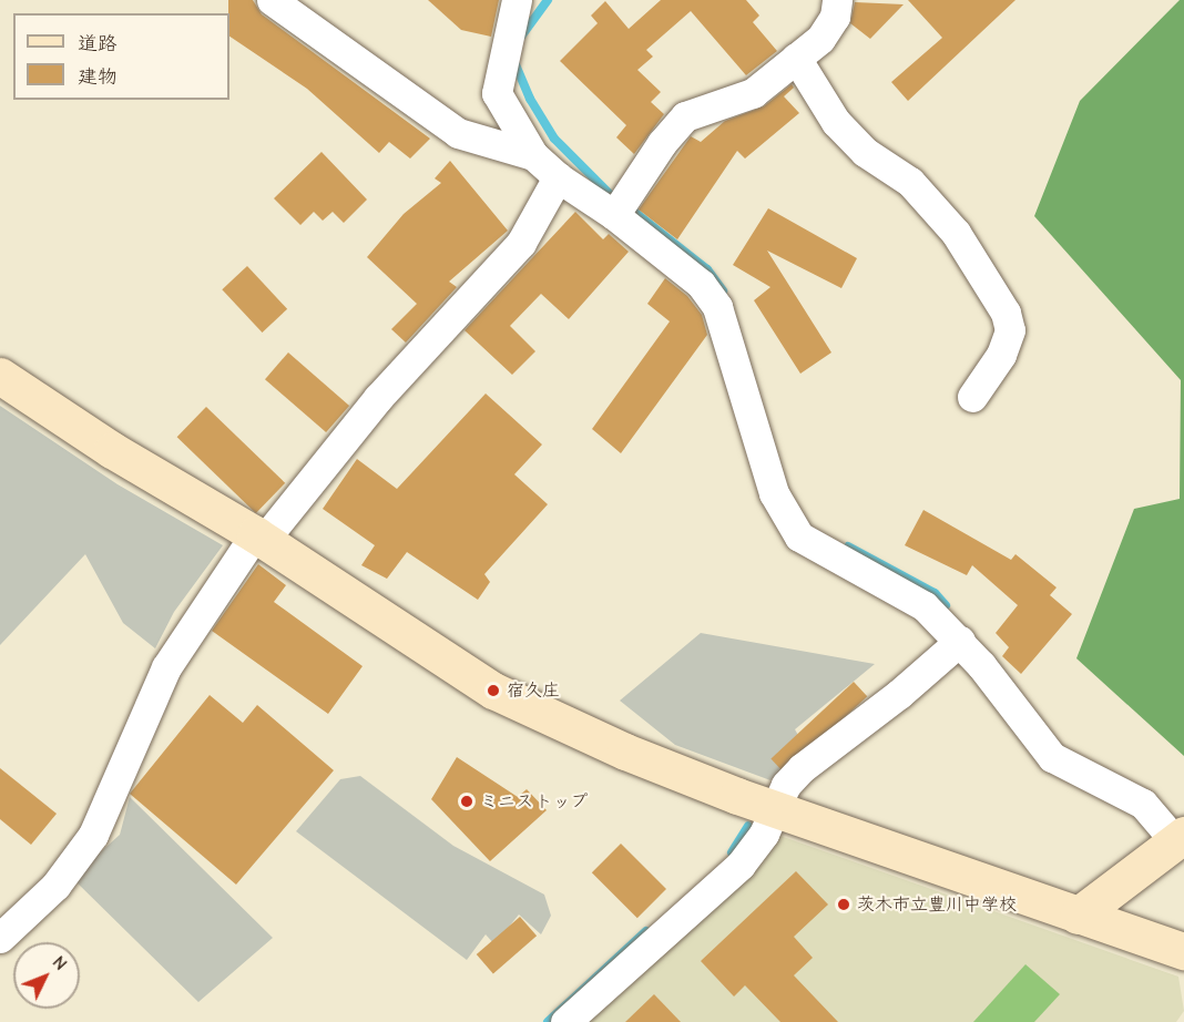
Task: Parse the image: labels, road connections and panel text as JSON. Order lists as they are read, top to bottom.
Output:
{
  "places": ["宿久庄", "ミニストップ", "茨木市立豊川中学校"],
  "legend": ["道路", "建物"],
  "north": "top right"
}
